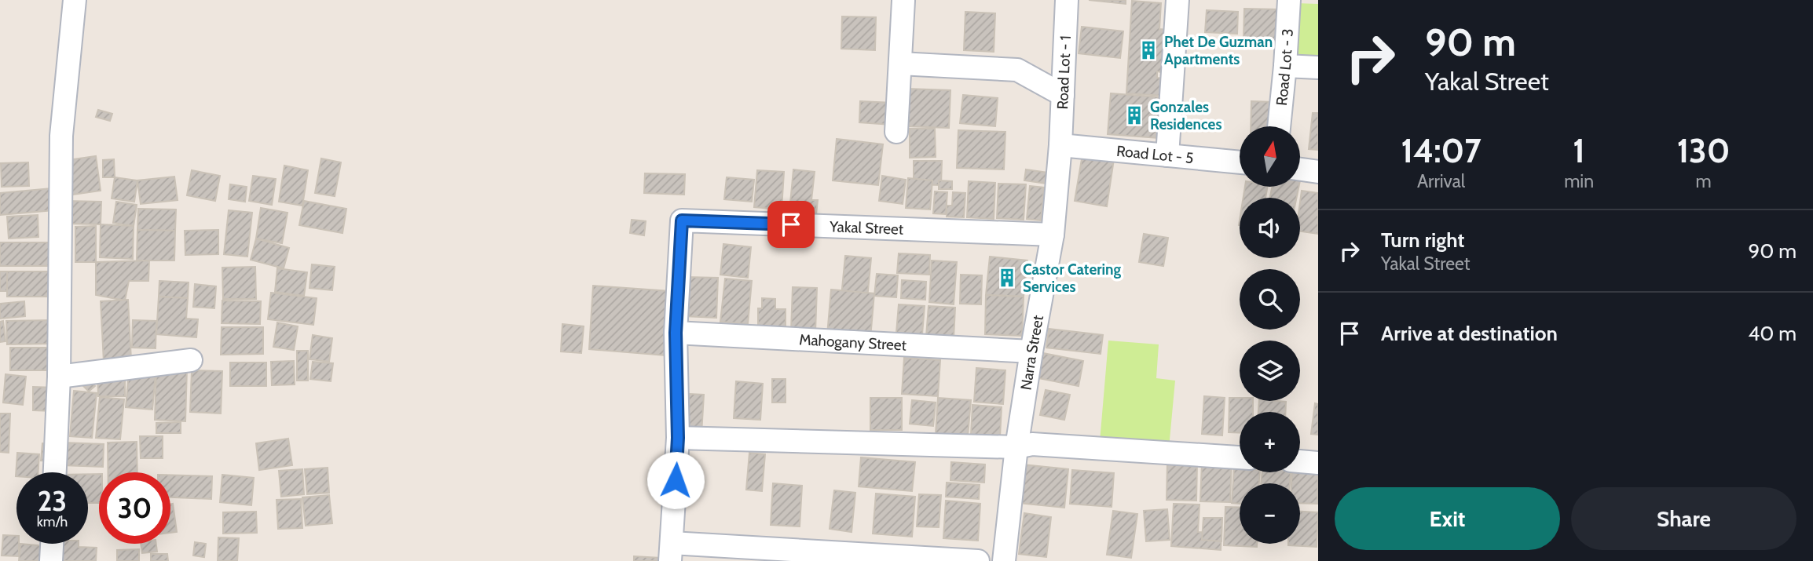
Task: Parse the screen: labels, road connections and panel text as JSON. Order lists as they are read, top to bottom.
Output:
{
  "streets": {
    "street": [
      "Road Lot - 3",
      "Road Lot - 1",
      "Road Lot - 5",
      "Yakal Street",
      "Mahogany Street",
      "Narra Street"
    ]
  },
  "crossings": [
    ["Road Lot - 1", "Road Lot - 5"],
    ["Road Lot - 1", "Narra Street"],
    ["Road Lot - 5", "Narra Street"],
    ["Yakal Street", "Mahogany Street"],
    ["Yakal Street", "Narra Street"],
    ["Mahogany Street", "Narra Street"]
  ],
  "places": {
    "building": ["Phet De Guzman Apartments", "Gonzales Residences", "Castor Catering Services"]
  },
  "north": "top",
  "page": {
    "turn": ["90 m", "Yakal Street"],
    "eta": [
      "14:07",
      "Arrival",
      "1",
      "min",
      "130",
      "m"
    ],
    "map_buttons": ["+", "−"],
    "list": [
      {
        "name": "Turn right",
        "note": "Yakal Street",
        "value": "90 m"
      },
      {
        "name": "Arrive at destination",
        "value": "40 m"
      }
    ],
    "speed": "23 km/h",
    "limit": "30",
    "buttons": ["Exit", "Share"]
  }
}
